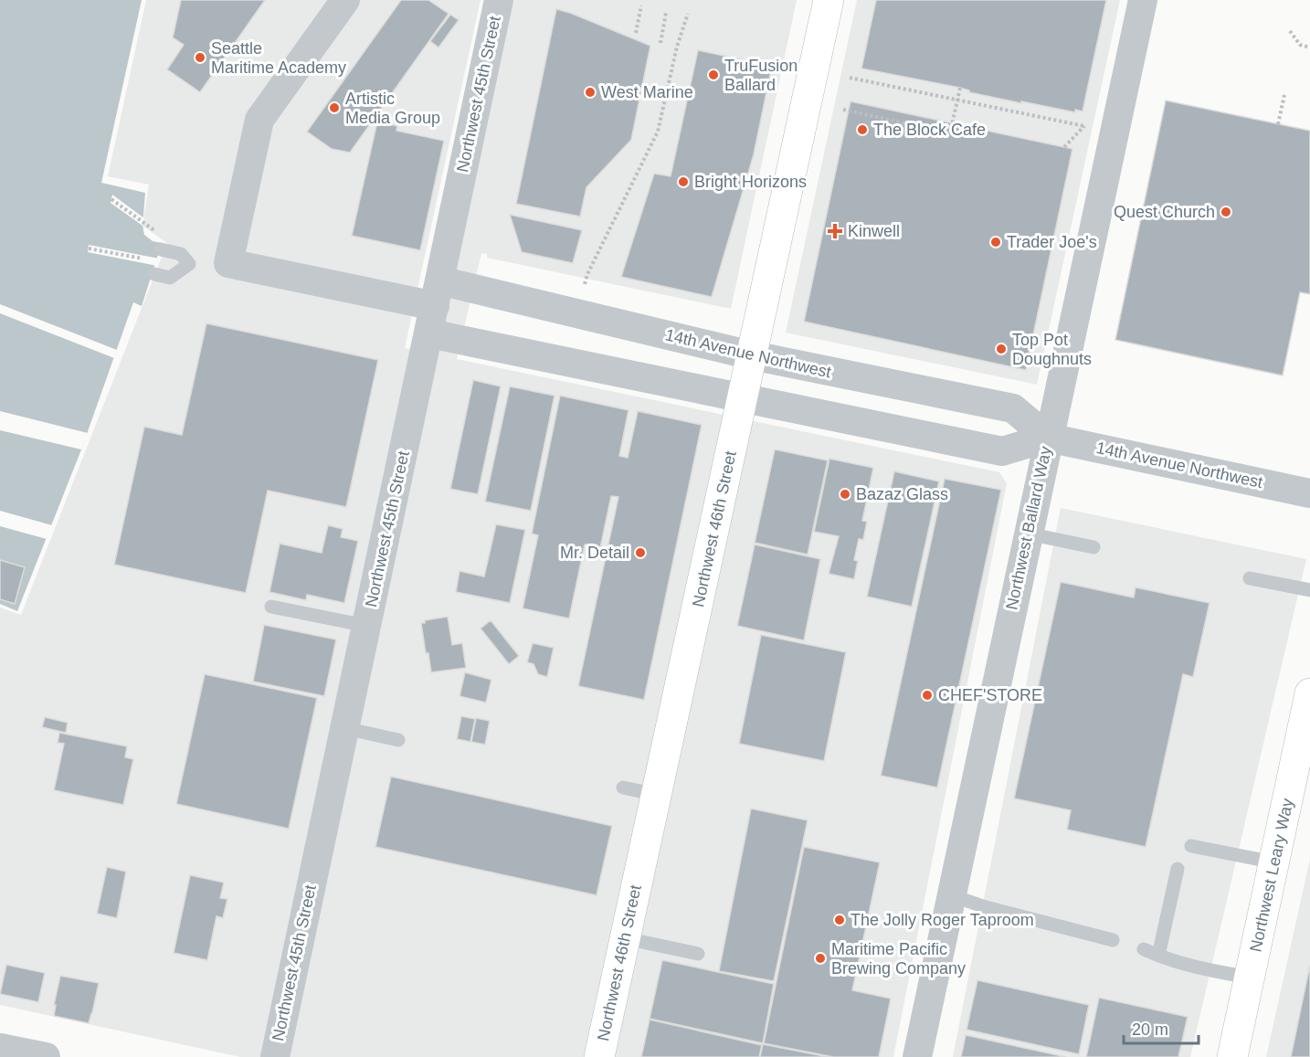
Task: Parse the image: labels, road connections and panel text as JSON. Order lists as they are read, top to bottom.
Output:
{
  "streets": {
    "street": [
      "Northwest 45th Street",
      "14th Avenue Northwest",
      "Northwest Ballard Way",
      "Northwest 46th Street",
      "Northwest Leary Way"
    ]
  },
  "crossings": [
    ["Northwest 45th Street", "14th Avenue Northwest"],
    ["14th Avenue Northwest", "Northwest Ballard Way"],
    ["14th Avenue Northwest", "Northwest 46th Street"]
  ],
  "places": {
    "other": [
      "Seattle Maritime Academy",
      "TruFusion Ballard",
      "West Marine",
      "Artistic Media Group",
      "The Block Cafe",
      "Bright Horizons",
      "Quest Church",
      "Trader Joe's",
      "Top Pot Doughnuts",
      "Bazaz Glass",
      "Mr. Detail",
      "CHEF'STORE",
      "The Jolly Roger Taproom",
      "Maritime Pacific Brewing Company"
    ],
    "health": ["Kinwell"]
  },
  "scale_bar": "20 m"
}
